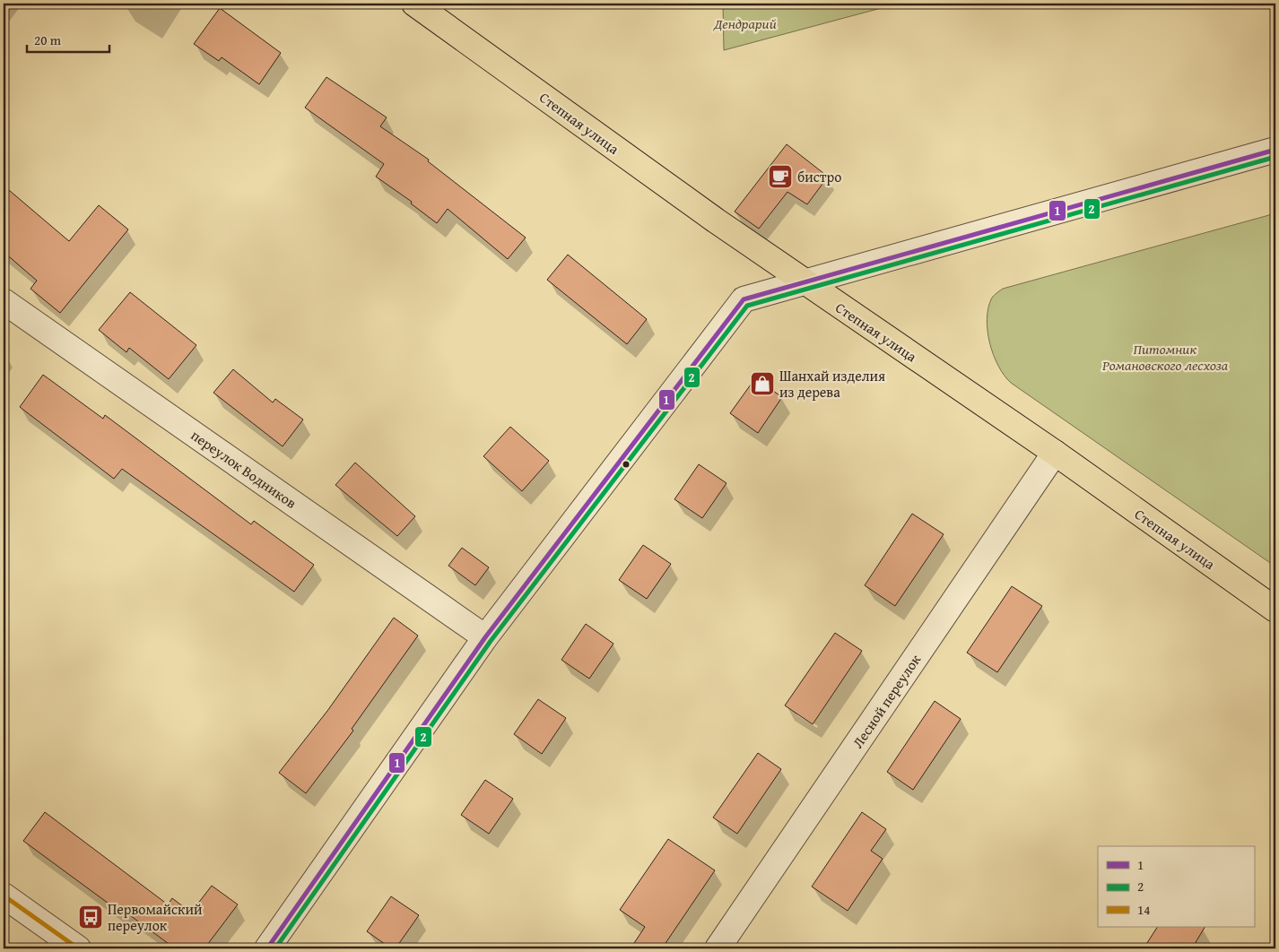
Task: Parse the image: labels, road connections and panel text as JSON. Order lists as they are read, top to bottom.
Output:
{
  "streets": {
    "main road": ["Степная улица"],
    "street": ["переулок Водников", "Лесной переулок"]
  },
  "crossings": [
    ["Степная улица", "Лесной переулок"]
  ],
  "parks": ["Дендрарий", "Питомник Романовского лесхоза"],
  "places": {
    "cafe": ["бистро"],
    "shop": ["Шанхай изделия из дерева"],
    "bus stop": ["Первомайский переулок"]
  },
  "lines": ["transit line 1", "transit line 2", "transit line 14"],
  "legend": ["1", "2", "14"],
  "scale_bar": "20 m"
}
